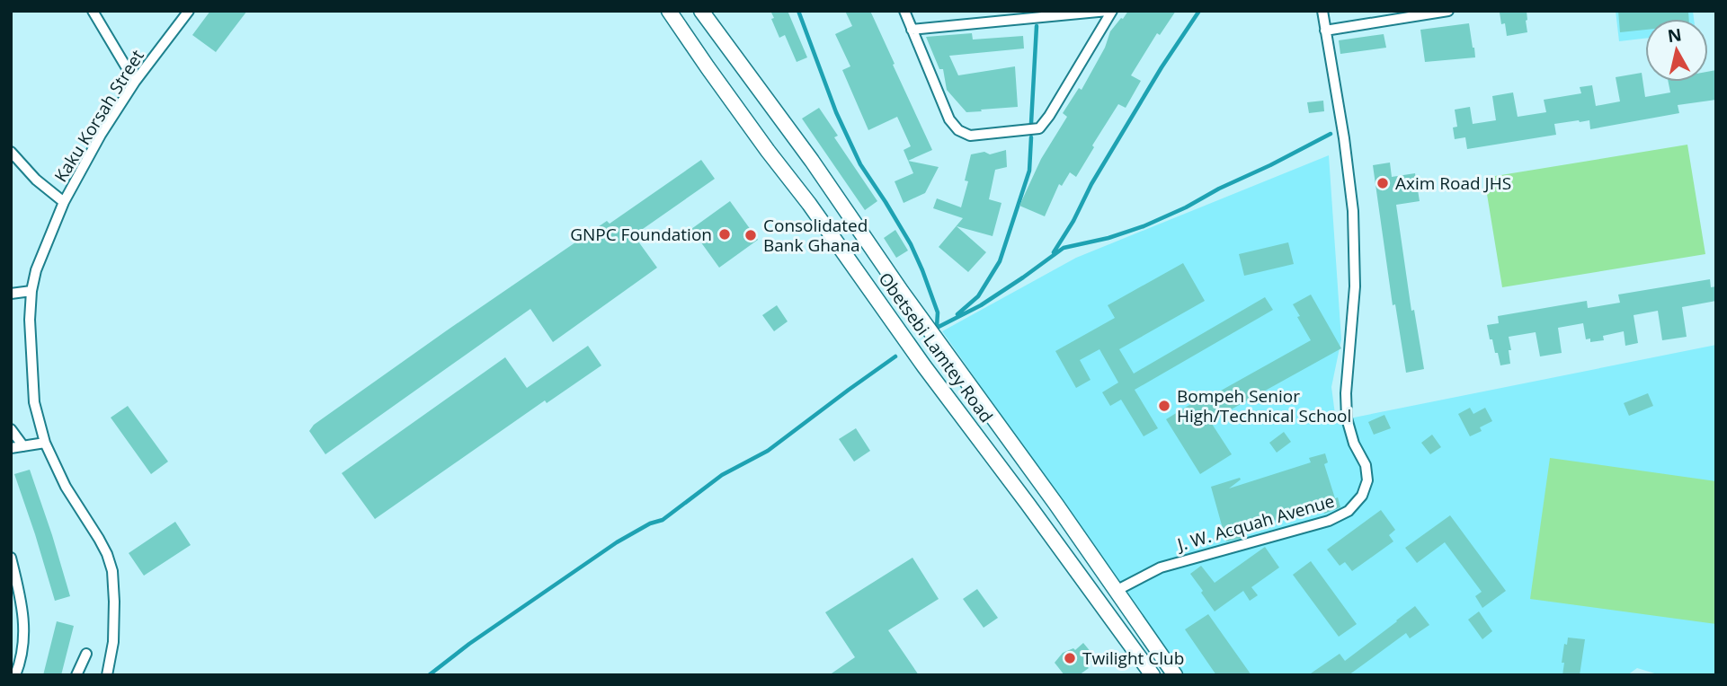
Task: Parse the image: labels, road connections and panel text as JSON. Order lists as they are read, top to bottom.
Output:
{
  "streets": {
    "main road": ["Obetsebi Lamtey Road"],
    "street": ["Kaku Korsah Street", "J. W. Acquah Avenue"]
  },
  "crossings": [
    ["Obetsebi Lamtey Road", "J. W. Acquah Avenue"]
  ],
  "places": [
    "Axim Road JHS",
    "GNPC Foundation",
    "Consolidated Bank Ghana",
    "Bompeh Senior High/Technical School",
    "Twilight Club"
  ],
  "north": "top"
}
